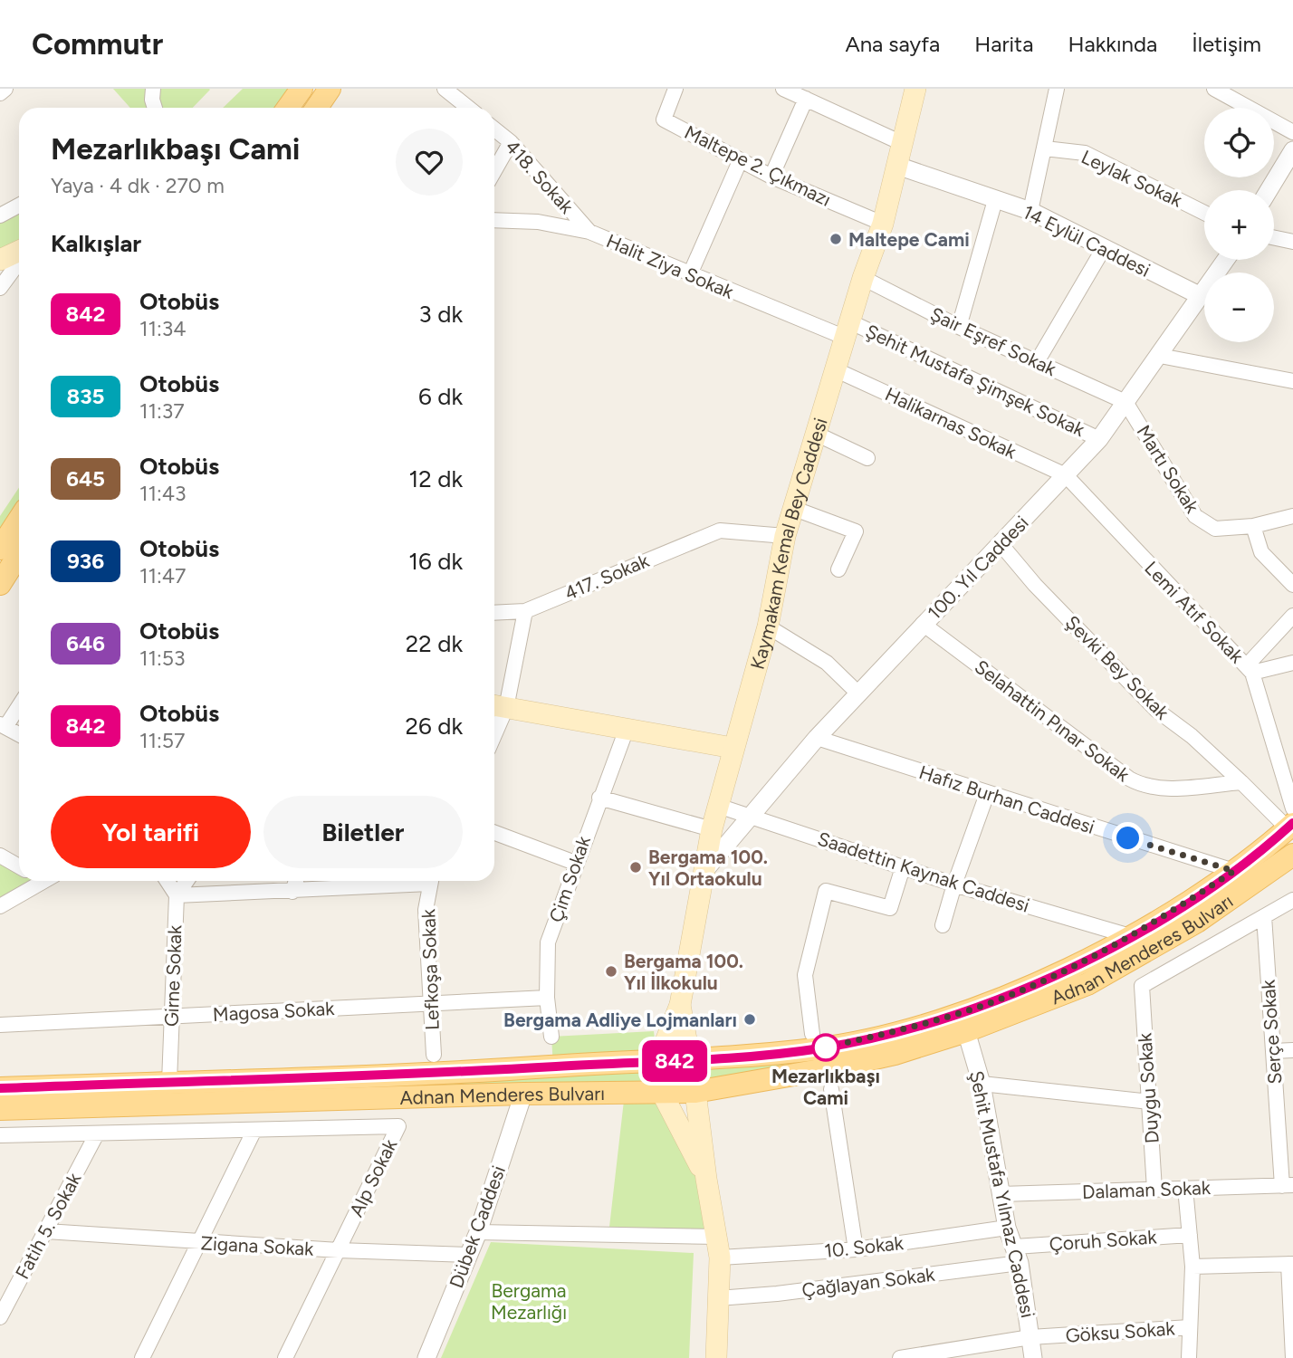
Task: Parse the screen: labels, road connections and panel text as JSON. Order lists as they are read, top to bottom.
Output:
{
  "streets": {
    "main road": ["Kaymakam Kemal Bey Caddesi", "Adnan Menderes Bulvarı"],
    "street": [
      "Maltepe 2. Çıkmazı",
      "418. Sokak",
      "Leylak Sokak",
      "14 Eylül Caddesi",
      "Halit Ziya Sokak",
      "Şair Eşref Sokak",
      "Şehit Mustafa Şimşek Sokak",
      "Halikarnas Sokak",
      "Martı Sokak",
      "100. Yıl Caddesi",
      "417. Sokak",
      "Lemi Atıf Sokak",
      "Şevki Bey Sokak",
      "Selahattin Pınar Sokak",
      "Hafız Burhan Caddesi",
      "Saadettin Kaynak Caddesi",
      "Çim Sokak",
      "Lefkoşa Sokak",
      "Girne Sokak",
      "Magosa Sokak",
      "Serçe Sokak",
      "Duygu Sokak",
      "Alp Sokak",
      "Dalaman Sokak",
      "Şehit Mustafa Yılmaz Caddesi",
      "Fatih 5. Sokak",
      "Dübek Caddesi",
      "Çoruh Sokak",
      "Zigana Sokak",
      "10. Sokak",
      "Çağlayan Sokak",
      "Göksu Sokak"
    ]
  },
  "crossings": [
    ["Maltepe 2. Çıkmazı", "Kaymakam Kemal Bey Caddesi"],
    ["418. Sokak", "Halit Ziya Sokak"],
    ["14 Eylül Caddesi", "Kaymakam Kemal Bey Caddesi"],
    ["14 Eylül Caddesi", "100. Yıl Caddesi"],
    ["Halit Ziya Sokak", "Şehit Mustafa Şimşek Sokak"],
    ["Halit Ziya Sokak", "Kaymakam Kemal Bey Caddesi"],
    ["Şair Eşref Sokak", "Martı Sokak"],
    ["Şair Eşref Sokak", "Kaymakam Kemal Bey Caddesi"],
    ["Şair Eşref Sokak", "100. Yıl Caddesi"],
    ["Şehit Mustafa Şimşek Sokak", "Kaymakam Kemal Bey Caddesi"],
    ["Şehit Mustafa Şimşek Sokak", "100. Yıl Caddesi"],
    ["Halikarnas Sokak", "Kaymakam Kemal Bey Caddesi"],
    ["Halikarnas Sokak", "100. Yıl Caddesi"],
    ["Halikarnas Sokak", "Lemi Atıf Sokak"],
    ["Martı Sokak", "100. Yıl Caddesi"],
    ["Kaymakam Kemal Bey Caddesi", "100. Yıl Caddesi"],
    ["Kaymakam Kemal Bey Caddesi", "417. Sokak"],
    ["Kaymakam Kemal Bey Caddesi", "Saadettin Kaynak Caddesi"],
    ["Kaymakam Kemal Bey Caddesi", "Adnan Menderes Bulvarı"],
    ["100. Yıl Caddesi", "Lemi Atıf Sokak"],
    ["100. Yıl Caddesi", "Şevki Bey Sokak"],
    ["100. Yıl Caddesi", "Selahattin Pınar Sokak"],
    ["100. Yıl Caddesi", "Hafız Burhan Caddesi"],
    ["100. Yıl Caddesi", "Saadettin Kaynak Caddesi"],
    ["Lemi Atıf Sokak", "Adnan Menderes Bulvarı"],
    ["Şevki Bey Sokak", "Selahattin Pınar Sokak"],
    ["Hafız Burhan Caddesi", "Adnan Menderes Bulvarı"],
    ["Saadettin Kaynak Caddesi", "Adnan Menderes Bulvarı"],
    ["Çim Sokak", "Magosa Sokak"],
    ["Adnan Menderes Bulvarı", "Girne Sokak"],
    ["Adnan Menderes Bulvarı", "Şehit Mustafa Yılmaz Caddesi"],
    ["Adnan Menderes Bulvarı", "Dübek Caddesi"],
    ["Lefkoşa Sokak", "Magosa Sokak"],
    ["Girne Sokak", "Magosa Sokak"],
    ["Serçe Sokak", "Duygu Sokak"],
    ["Serçe Sokak", "Dalaman Sokak"],
    ["Duygu Sokak", "Dalaman Sokak"],
    ["Alp Sokak", "Zigana Sokak"],
    ["Dalaman Sokak", "Şehit Mustafa Yılmaz Caddesi"],
    ["Şehit Mustafa Yılmaz Caddesi", "Çoruh Sokak"],
    ["Şehit Mustafa Yılmaz Caddesi", "10. Sokak"],
    ["Şehit Mustafa Yılmaz Caddesi", "Çağlayan Sokak"],
    ["Şehit Mustafa Yılmaz Caddesi", "Göksu Sokak"],
    ["Fatih 5. Sokak", "Zigana Sokak"],
    ["Dübek Caddesi", "Zigana Sokak"],
    ["Dübek Caddesi", "10. Sokak"],
    ["Çoruh Sokak", "Çağlayan Sokak"]
  ],
  "parks": ["Bergama Mezarlığı"],
  "places": [
    "Maltepe Cami",
    "Bergama 100. Yıl Ortaokulu",
    "Bergama 100. Yıl İlkokulu",
    "Bergama Adliye Lojmanları",
    "Mezarlıkbaşı Cami"
  ],
  "lines": ["bus line 842"],
  "page": {
    "header": "Commutr",
    "nav": [
      "Ana sayfa",
      "Harita",
      "Hakkında",
      "İletişim"
    ],
    "on_map": "842",
    "map_buttons": ["+", "−"],
    "heading": [
      ["Mezarlıkbaşı Cami", "Yaya · 4 dk · 270 m"],
      "Kalkışlar"
    ],
    "list": [
      {
        "mark": "842",
        "name": "Otobüs",
        "note": "11:34",
        "value": "3 dk"
      },
      {
        "mark": "835",
        "name": "Otobüs",
        "note": "11:37",
        "value": "6 dk"
      },
      {
        "mark": "645",
        "name": "Otobüs",
        "note": "11:43",
        "value": "12 dk"
      },
      {
        "mark": "936",
        "name": "Otobüs",
        "note": "11:47",
        "value": "16 dk"
      },
      {
        "mark": "646",
        "name": "Otobüs",
        "note": "11:53",
        "value": "22 dk"
      },
      {
        "mark": "842",
        "name": "Otobüs",
        "note": "11:57",
        "value": "26 dk"
      }
    ],
    "buttons": ["Yol tarifi", "Biletler"]
  }
}
